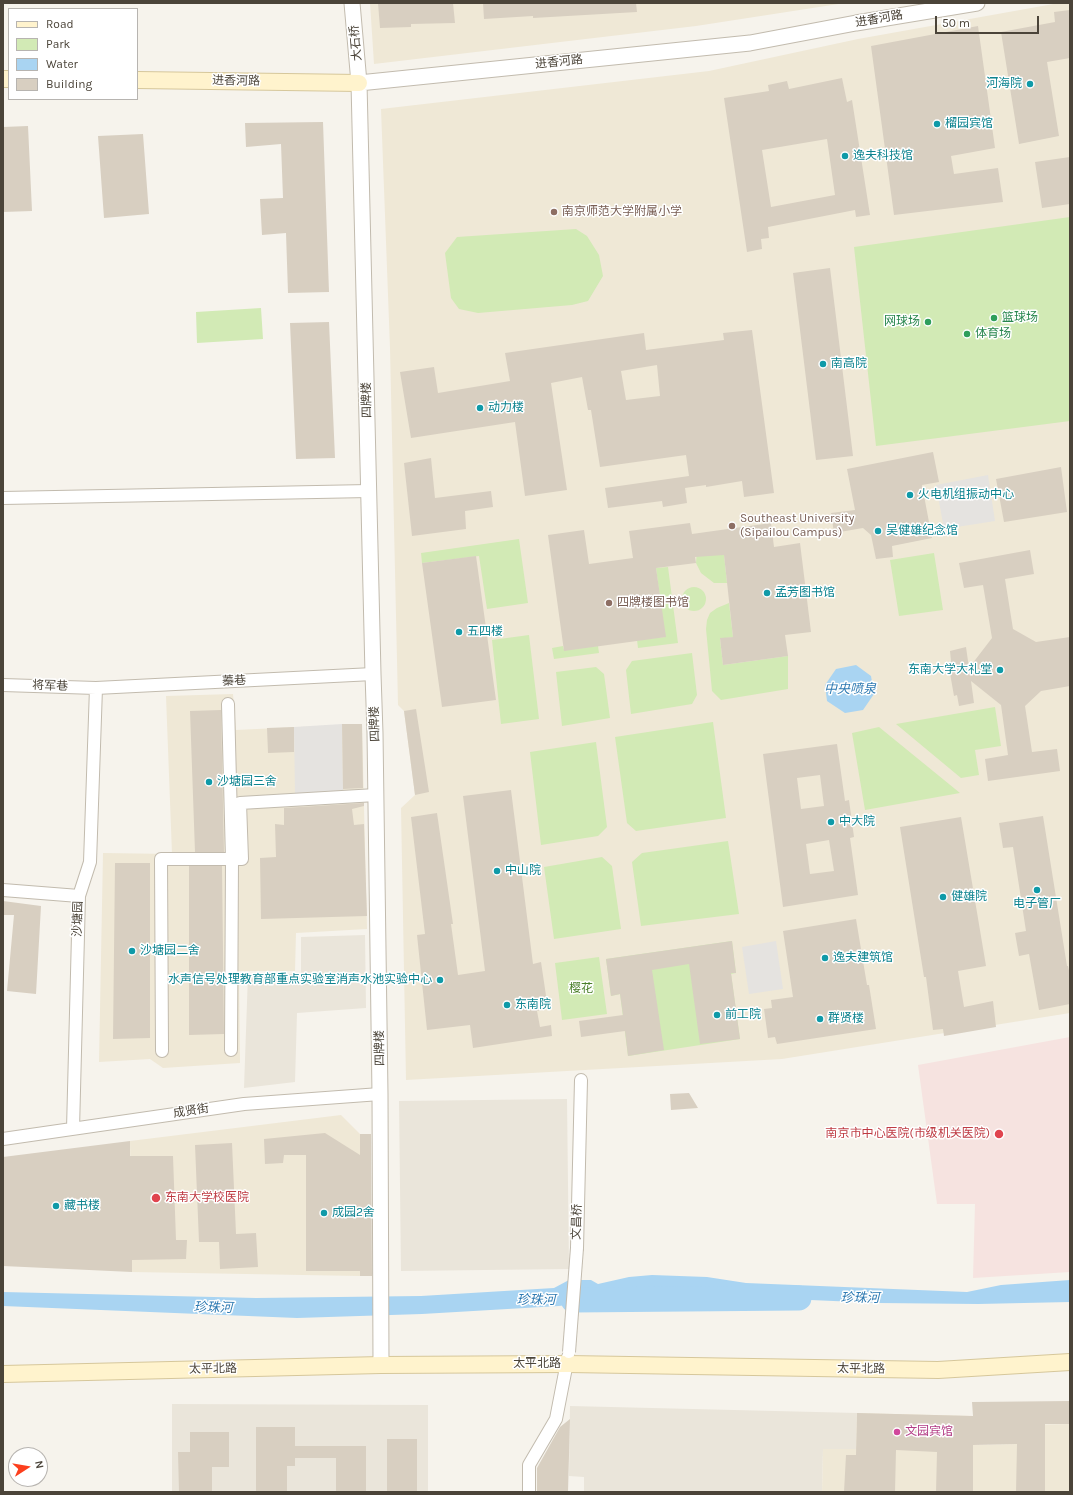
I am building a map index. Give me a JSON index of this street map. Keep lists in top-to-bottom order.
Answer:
{
  "streets": {
    "main road": ["进香河路", "太平北路"],
    "street": [
      "大石桥",
      "四牌楼",
      "蓁巷",
      "将军巷",
      "沙塘园",
      "成贤街",
      "文昌桥"
    ]
  },
  "crossings": [
    ["进香河路", "大石桥"],
    ["进香河路", "四牌楼"],
    ["大石桥", "四牌楼"],
    ["四牌楼", "蓁巷"],
    ["四牌楼", "成贤街"],
    ["四牌楼", "太平北路"],
    ["蓁巷", "将军巷"],
    ["蓁巷", "沙塘园"],
    ["将军巷", "沙塘园"],
    ["沙塘园", "成贤街"],
    ["文昌桥", "太平北路"]
  ],
  "water": ["中央喷泉", "珍珠河"],
  "parks": ["樱花"],
  "places": [
    "河海院",
    "榴园宾馆",
    "逸夫科技馆",
    "南京师范大学附属小学",
    "篮球场",
    "网球场",
    "体育场",
    "南高院",
    "动力楼",
    "火电机组振动中心",
    "Southeast University (Sipailou Campus)",
    "吴健雄纪念馆",
    "孟芳图书馆",
    "四牌楼图书馆",
    "五四楼",
    "东南大学大礼堂",
    "沙塘园三舍",
    "中大院",
    "中山院",
    "电子管厂",
    "健雄院",
    "沙塘园二舍",
    "逸夫建筑馆",
    "水声信号处理教育部重点实验室消声水池实验中心",
    "东南院",
    "前工院",
    "群贤楼",
    "南京市中心医院(市级机关医院)",
    "东南大学校医院",
    "藏书楼",
    "成园2舍",
    "文园宾馆"
  ],
  "legend": [
    "Road",
    "Park",
    "Water",
    "Building"
  ],
  "scale_bar": "50 m",
  "north": "right"
}
